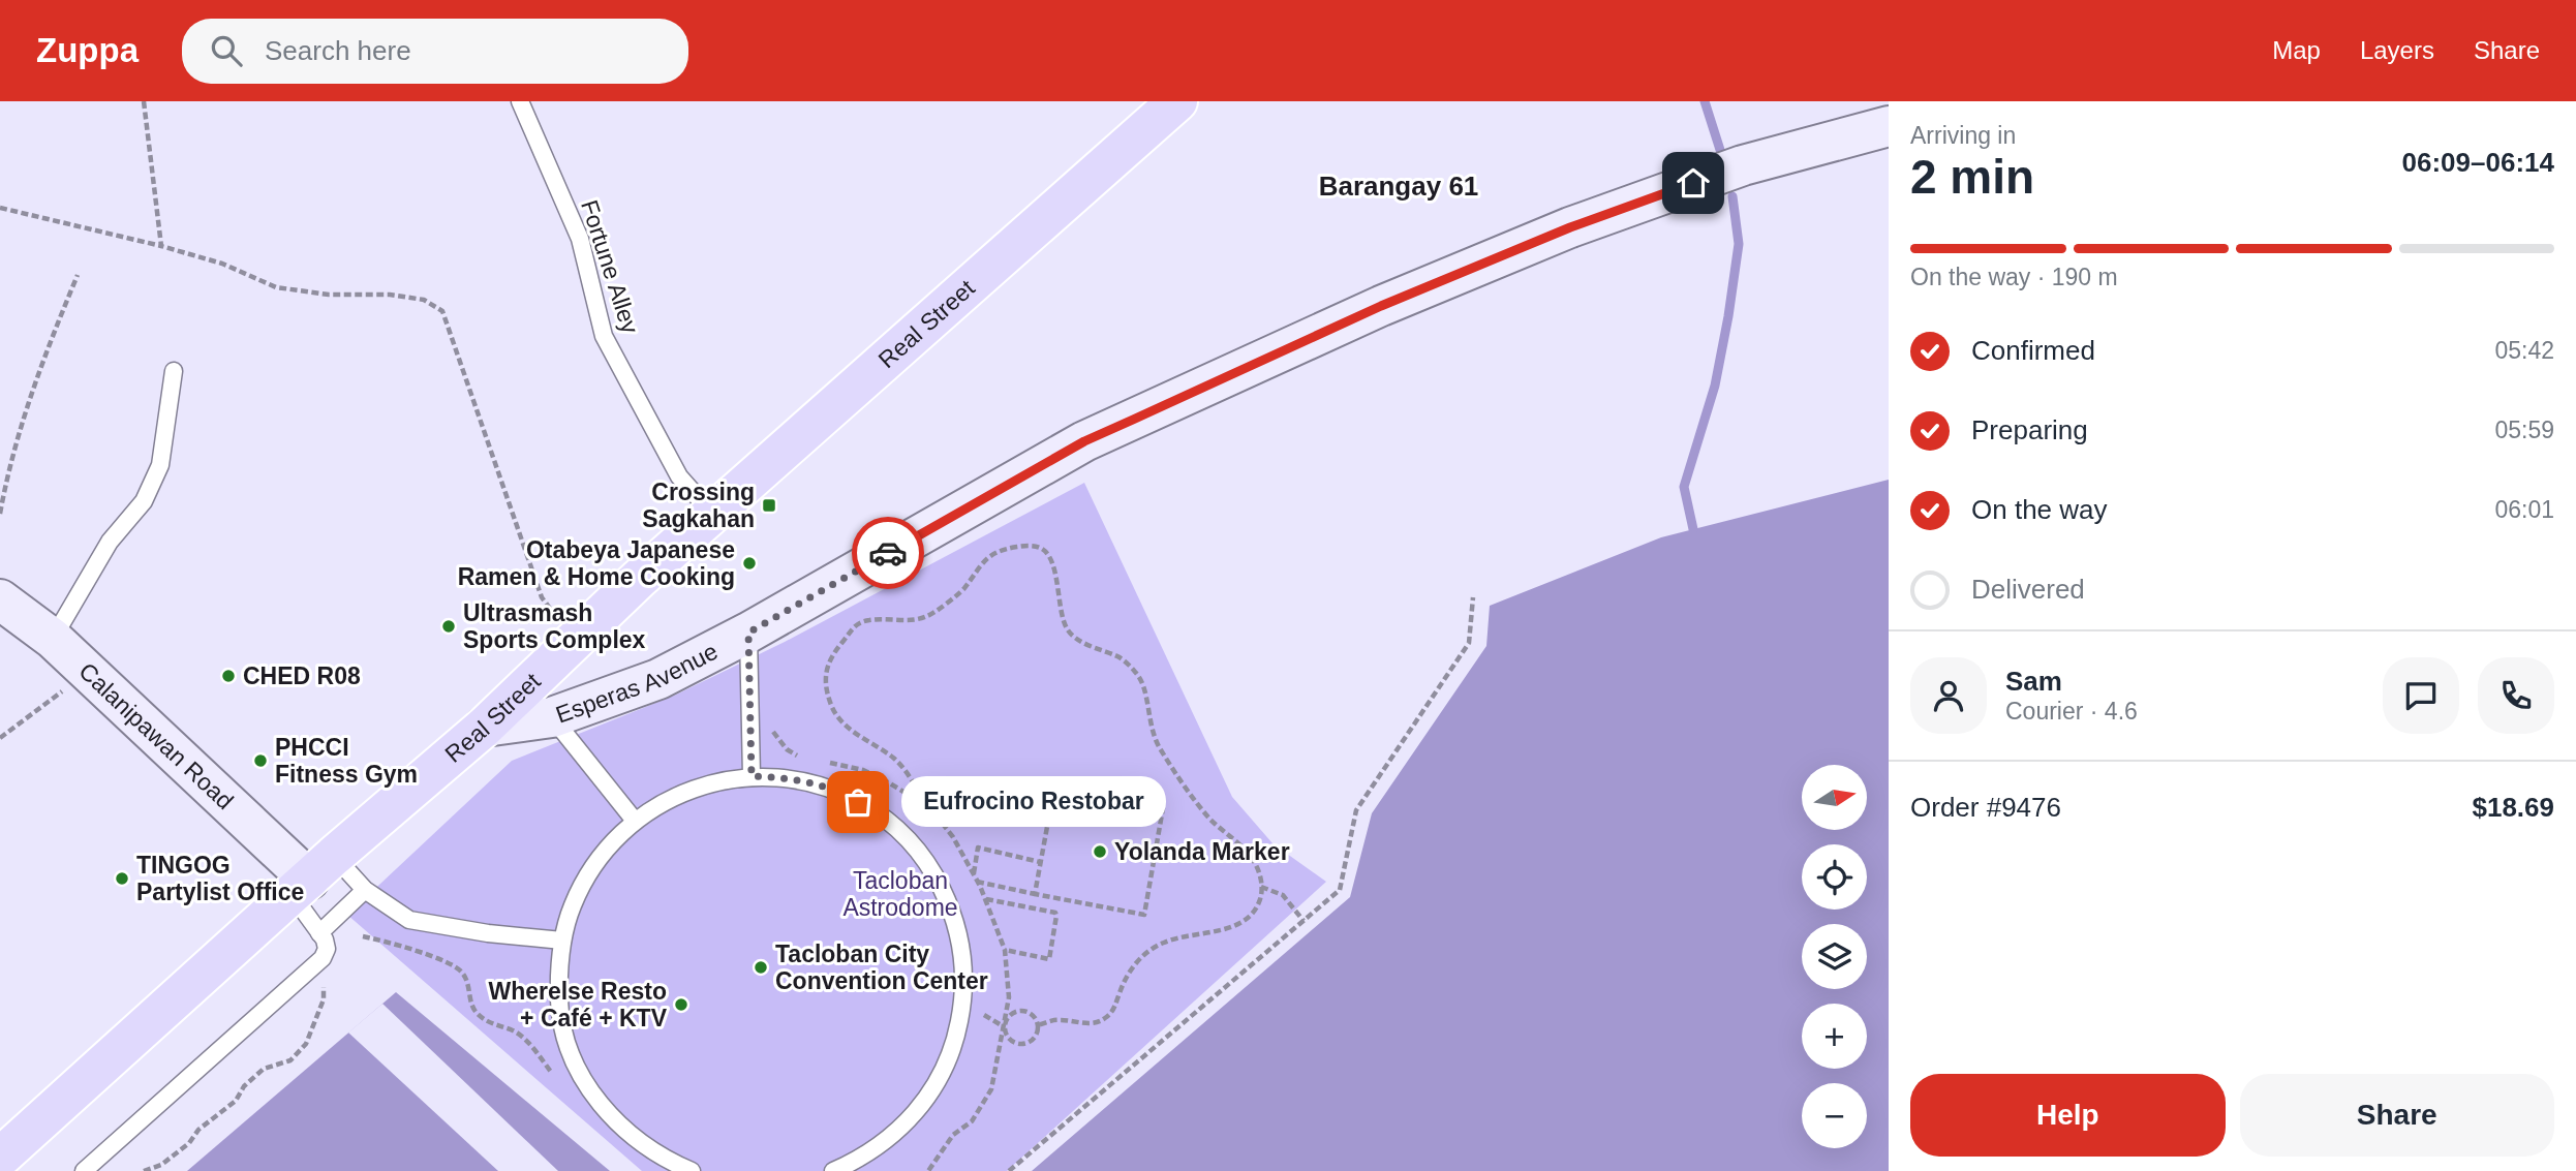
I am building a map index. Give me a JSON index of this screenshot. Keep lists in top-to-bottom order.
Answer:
{
  "streets": {
    "main road": ["Real Street"],
    "street": ["Esperas Avenue", "Calanipawan Road"],
    "lane": ["Fortune Alley"]
  },
  "crossings": [
    ["Fortune Alley", "Real Street"],
    ["Real Street", "Esperas Avenue"],
    ["Real Street", "Calanipawan Road"]
  ],
  "districts": ["Barangay 61"],
  "parks": ["Tacloban Astrodome"],
  "places": {
    "transit": ["Crossing Sagkahan"],
    "other": [
      "Otabeya Japanese Ramen & Home Cooking",
      "Ultrasmash Sports Complex",
      "CHED R08",
      "PHCCI Fitness Gym",
      "Eufrocino Restobar",
      "Yolanda Marker",
      "TINGOG Partylist Office",
      "Tacloban City Convention Center",
      "Wherelse Resto + Café + KTV"
    ]
  },
  "north": "right",
  "page": {
    "header": "Zuppa",
    "search": "Search here",
    "nav": ["Map", "Layers", "Share"],
    "heading": ["2 min", "Arriving in", "06:09–06:14"],
    "panel": [
      "Sam",
      "Courier · 4.6",
      "Order #9476",
      "$18.69"
    ],
    "bar": "On the way · 190 m",
    "list": [
      ["Confirmed", "05:42"],
      ["Preparing", "05:59"],
      ["On the way", "06:01"],
      "Delivered"
    ],
    "map_buttons": ["+", "−"],
    "bubble": "Eufrocino Restobar",
    "buttons": ["Help", "Share"]
  }
}
